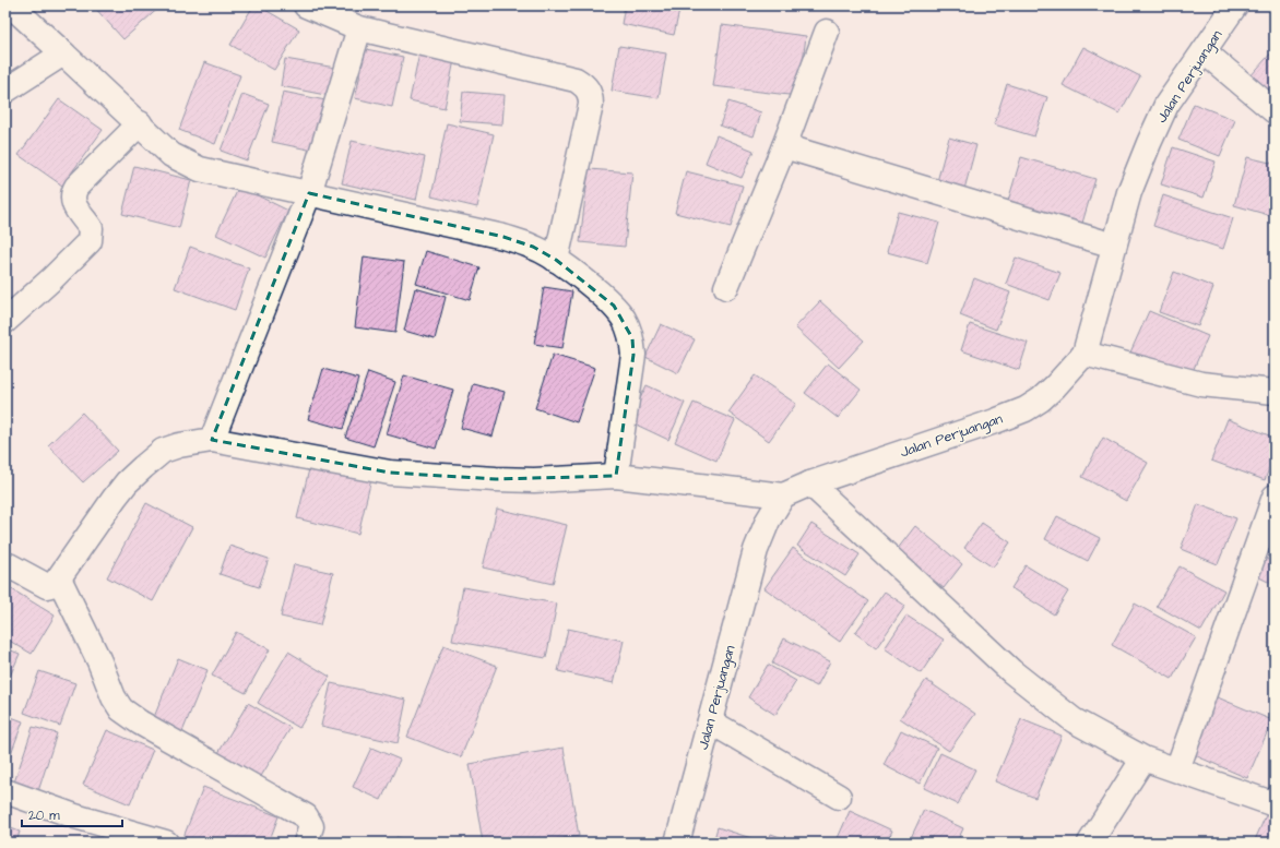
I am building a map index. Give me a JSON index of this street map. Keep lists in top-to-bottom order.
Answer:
{
  "streets": {
    "street": ["Jalan Perjuangan"]
  },
  "scale_bar": "20 m"
}
